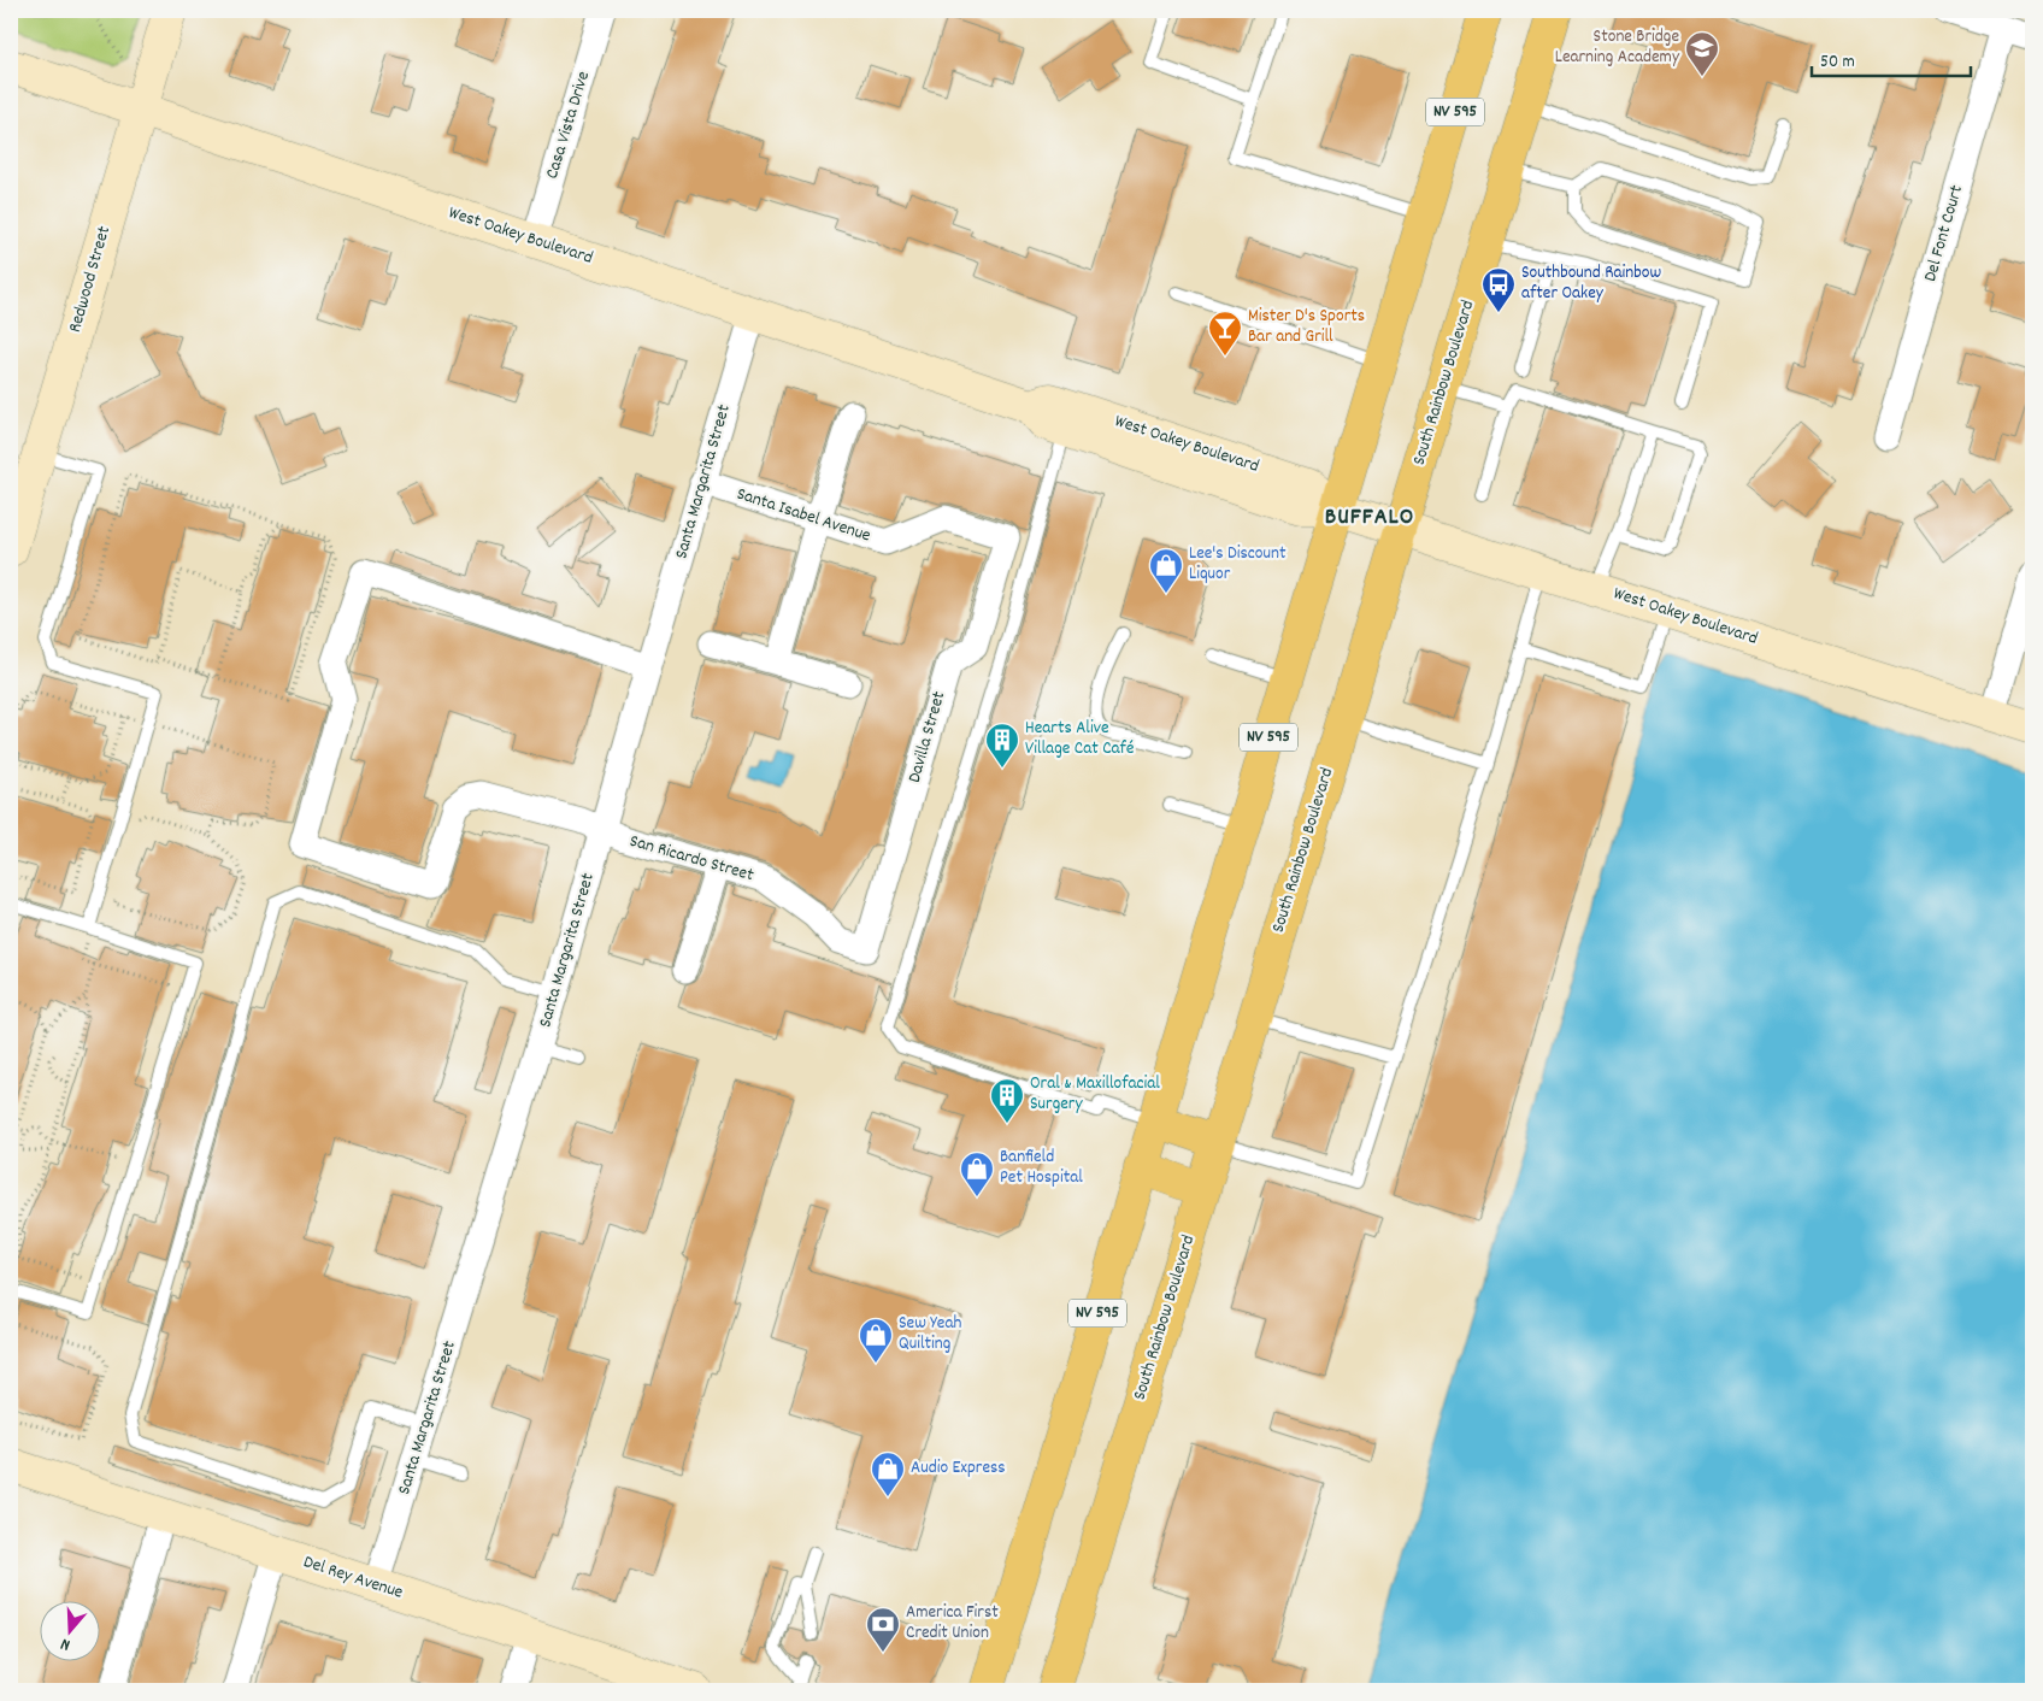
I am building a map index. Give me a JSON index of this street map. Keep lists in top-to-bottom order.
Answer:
{
  "streets": {
    "main road": [
      "NV 595",
      "West Oakey Boulevard",
      "Redwood Street",
      "South Rainbow Boulevard",
      "Del Rey Avenue"
    ],
    "street": [
      "Casa Vista Drive",
      "Del Font Court",
      "Santa Margarita Street",
      "Santa Isabel Avenue",
      "Davilla Street",
      "San Ricardo Street"
    ]
  },
  "crossings": [
    ["NV 595", "West Oakey Boulevard"],
    ["Casa Vista Drive", "West Oakey Boulevard"],
    ["West Oakey Boulevard", "Redwood Street"],
    ["West Oakey Boulevard", "South Rainbow Boulevard"],
    ["West Oakey Boulevard", "Santa Margarita Street"],
    ["Santa Margarita Street", "Santa Isabel Avenue"],
    ["Santa Margarita Street", "San Ricardo Street"],
    ["Santa Margarita Street", "Del Rey Avenue"],
    ["Santa Isabel Avenue", "Davilla Street"],
    ["Davilla Street", "San Ricardo Street"]
  ],
  "districts": ["BUFFALO"],
  "places": {
    "school or university": ["Stone Bridge Learning Academy"],
    "bus stop": ["Southbound Rainbow after Oakey"],
    "bar": ["Mister D's Sports Bar and Grill"],
    "shop": [
      "Lee's Discount Liquor",
      "Banfield Pet Hospital",
      "Sew Yeah Quilting",
      "Audio Express"
    ],
    "building": ["Hearts Alive Village Cat Café", "Oral & Maxillofacial Surgery"],
    "bank": ["America First Credit Union"]
  },
  "scale_bar": "50 m",
  "north": "bottom"
}
